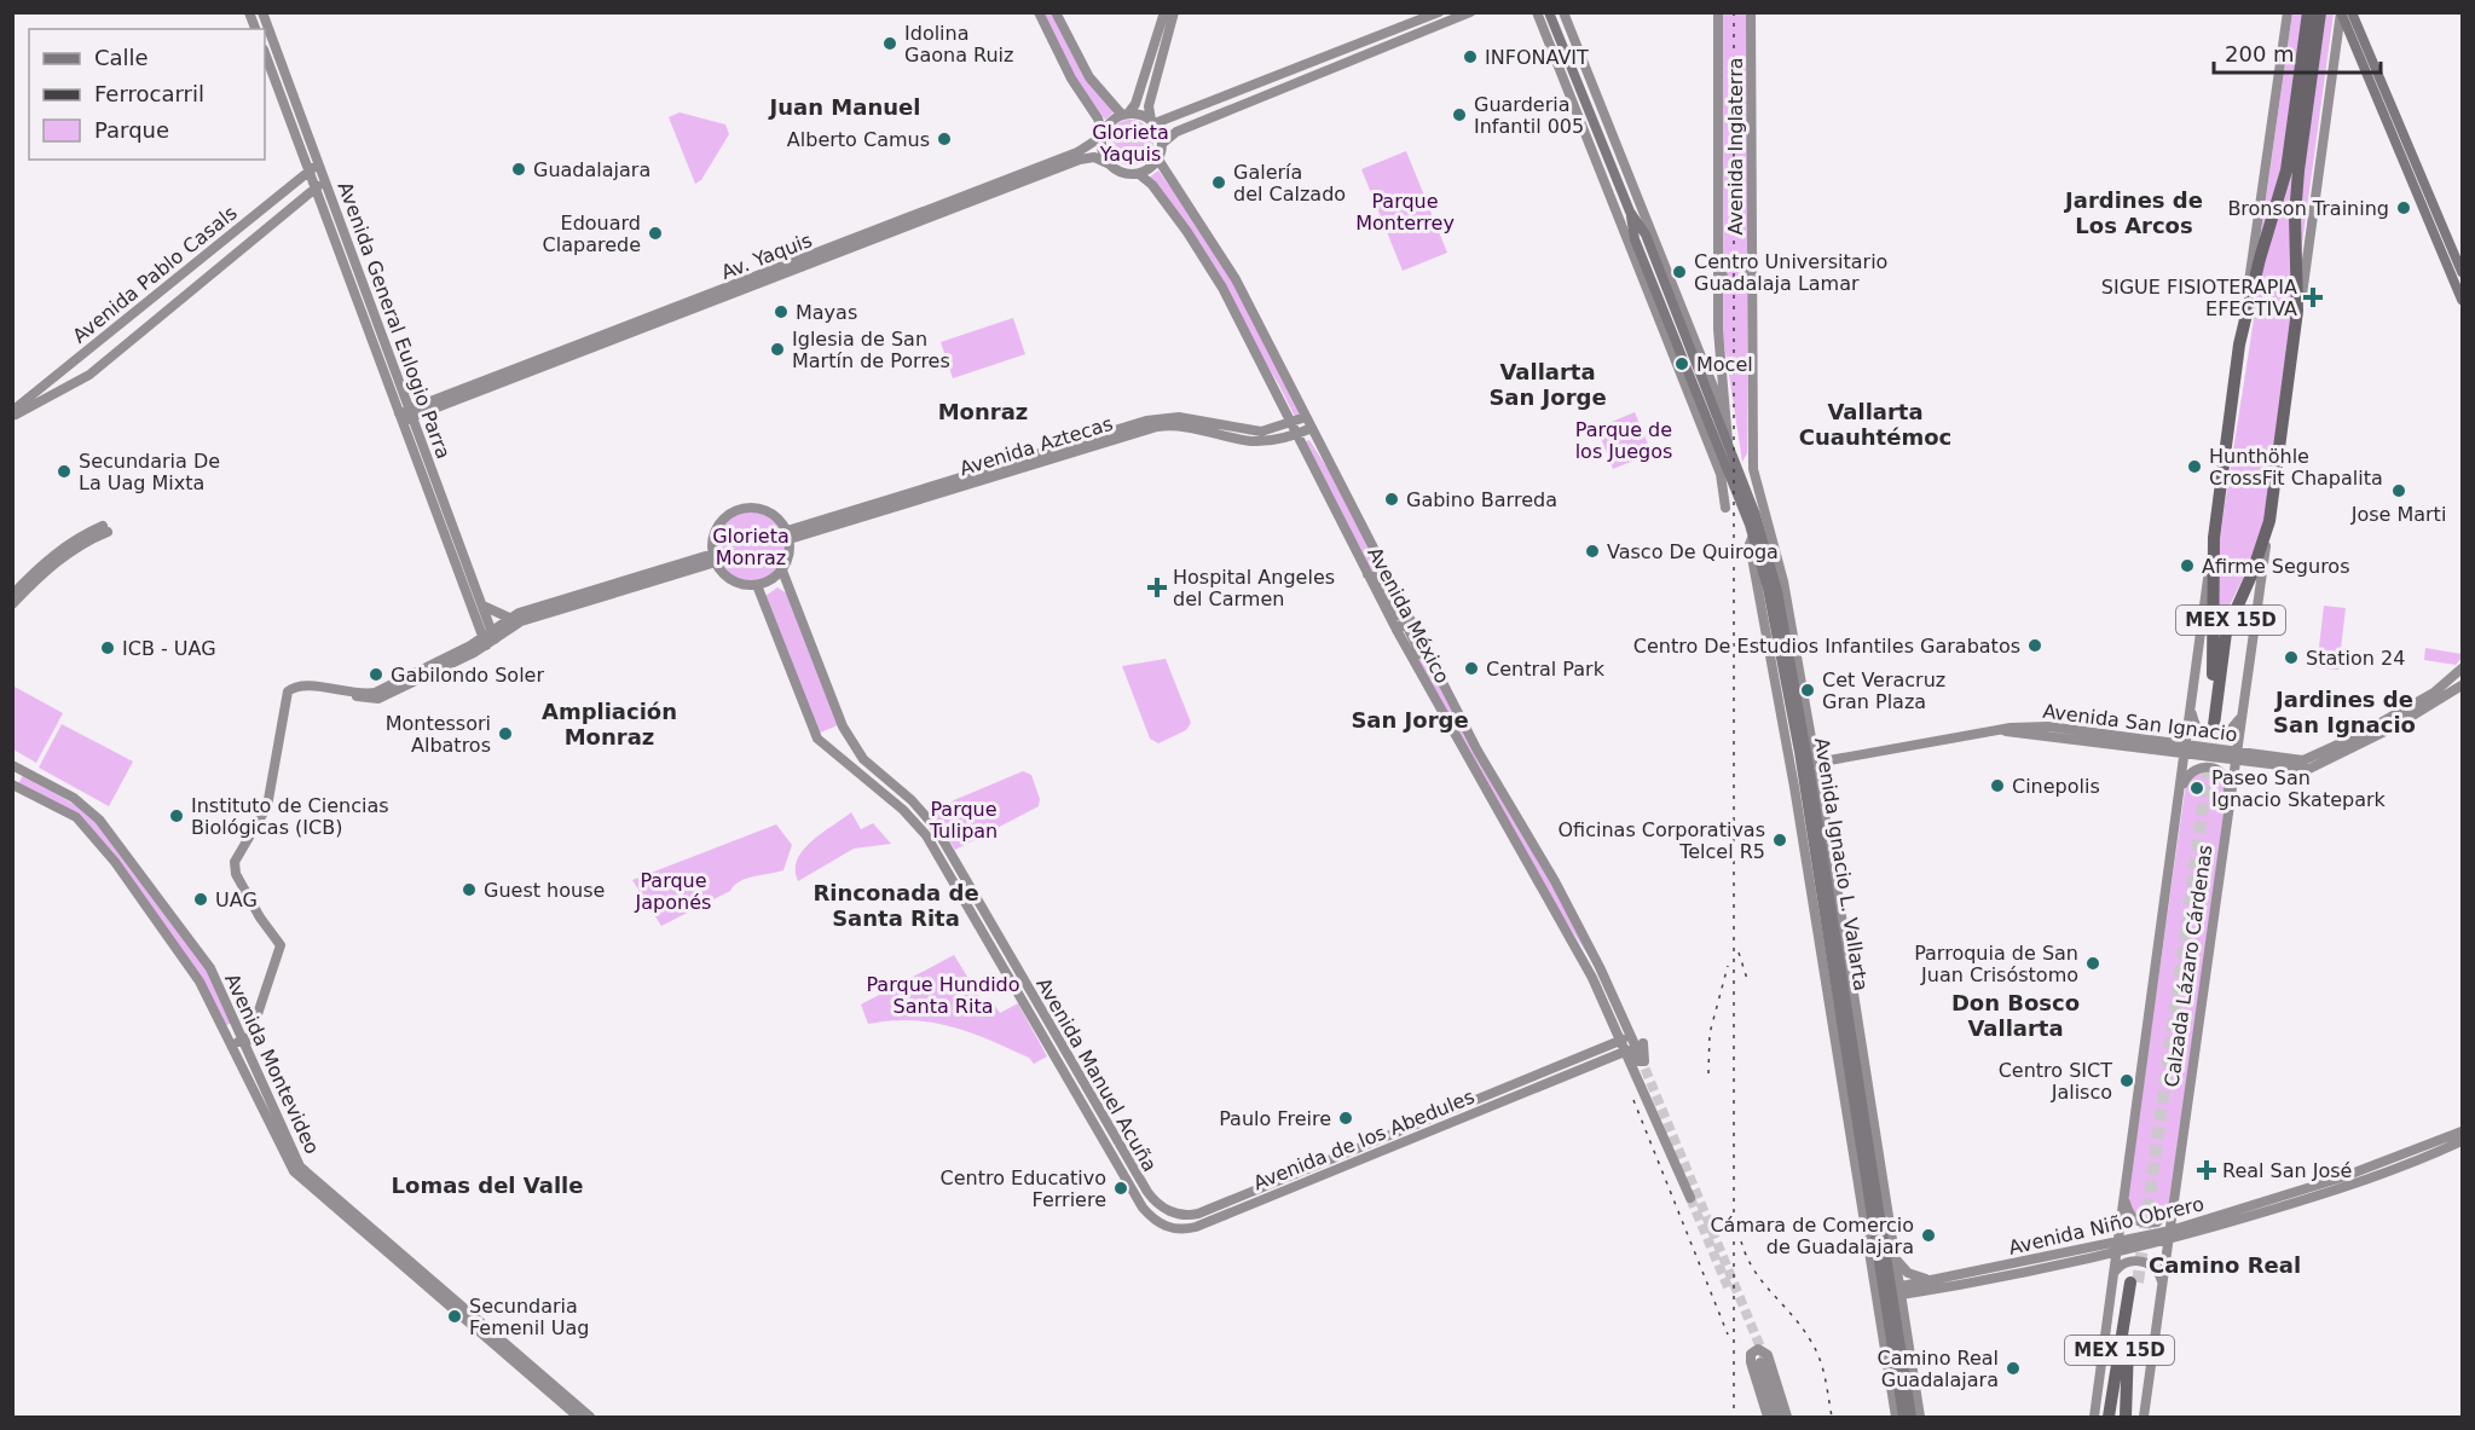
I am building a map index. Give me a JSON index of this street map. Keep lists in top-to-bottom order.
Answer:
{
  "streets": {
    "highway": ["MEX 15D", "Calzada Lázaro Cárdenas"],
    "main road": ["Avenida Ignacio L. Vallarta"],
    "street": [
      "Avenida Inglaterra",
      "Av. Yaquis",
      "Avenida Pablo Casals",
      "Avenida General Eulogio Parra",
      "Avenida Aztecas",
      "Avenida México",
      "Avenida San Ignacio",
      "Avenida Montevideo",
      "Avenida Manuel Acuña",
      "Avenida de los Abedules",
      "Avenida Niño Obrero"
    ]
  },
  "crossings": [
    ["Avenida Inglaterra", "Avenida Ignacio L. Vallarta"],
    ["Av. Yaquis", "Avenida General Eulogio Parra"],
    ["Av. Yaquis", "Avenida México"],
    ["Avenida Pablo Casals", "Avenida General Eulogio Parra"],
    ["Avenida Aztecas", "Avenida México"],
    ["Avenida Aztecas", "Avenida Manuel Acuña"],
    ["Avenida México", "Avenida de los Abedules"],
    ["Avenida San Ignacio", "Avenida Ignacio L. Vallarta"],
    ["Avenida San Ignacio", "Calzada Lázaro Cárdenas"],
    ["Avenida Ignacio L. Vallarta", "Avenida Niño Obrero"],
    ["Calzada Lázaro Cárdenas", "Avenida Niño Obrero"],
    ["Avenida Manuel Acuña", "Avenida de los Abedules"]
  ],
  "districts": [
    "Juan Manuel",
    "Jardines de Los Arcos",
    "Vallarta San Jorge",
    "Monraz",
    "Vallarta Cuauhtémoc",
    "Jardines de San Ignacio",
    "Ampliación Monraz",
    "San Jorge",
    "Rinconada de Santa Rita",
    "Don Bosco Vallarta",
    "Lomas del Valle",
    "Camino Real"
  ],
  "parks": [
    "Glorieta Yaquis",
    "Parque Monterrey",
    "Parque de los Juegos",
    "Glorieta Monraz",
    "Parque Tulipan",
    "Parque Japonés",
    "Parque Hundido Santa Rita"
  ],
  "places": {
    "other": [
      "Idolina Gaona Ruiz",
      "INFONAVIT",
      "Guarderia Infantil 005",
      "Alberto Camus",
      "Guadalajara",
      "Galería del Calzado",
      "Bronson Training",
      "Edouard Claparede",
      "Centro Universitario Guadalaja Lamar",
      "Mayas",
      "Iglesia de San Martín de Porres",
      "Mocel",
      "Hunthöhle CrossFit Chapalita",
      "Secundaria De La Uag Mixta",
      "Jose Marti",
      "Gabino Barreda",
      "Vasco De Quiroga",
      "Afirme Seguros",
      "Centro De Estudios Infantiles Garabatos",
      "ICB - UAG",
      "Station 24",
      "Central Park",
      "Gabilondo Soler",
      "Cet Veracruz Gran Plaza",
      "Montessori Albatros",
      "Cinepolis",
      "Paseo San Ignacio Skatepark",
      "Instituto de Ciencias Biológicas (ICB)",
      "Oficinas Corporativas Telcel R5",
      "Guest house",
      "UAG",
      "Parroquia de San Juan Crisóstomo",
      "Centro SICT Jalisco",
      "Paulo Freire",
      "Centro Educativo Ferriere",
      "Cámara de Comercio de Guadalajara",
      "Secundaria Femenil Uag",
      "Camino Real Guadalajara"
    ],
    "health": ["SIGUE FISIOTERAPIA EFECTIVA", "Hospital Angeles del Carmen", "Real San José"]
  },
  "legend": ["Calle", "Ferrocarril", "Parque"],
  "scale_bar": "200 m"
}
